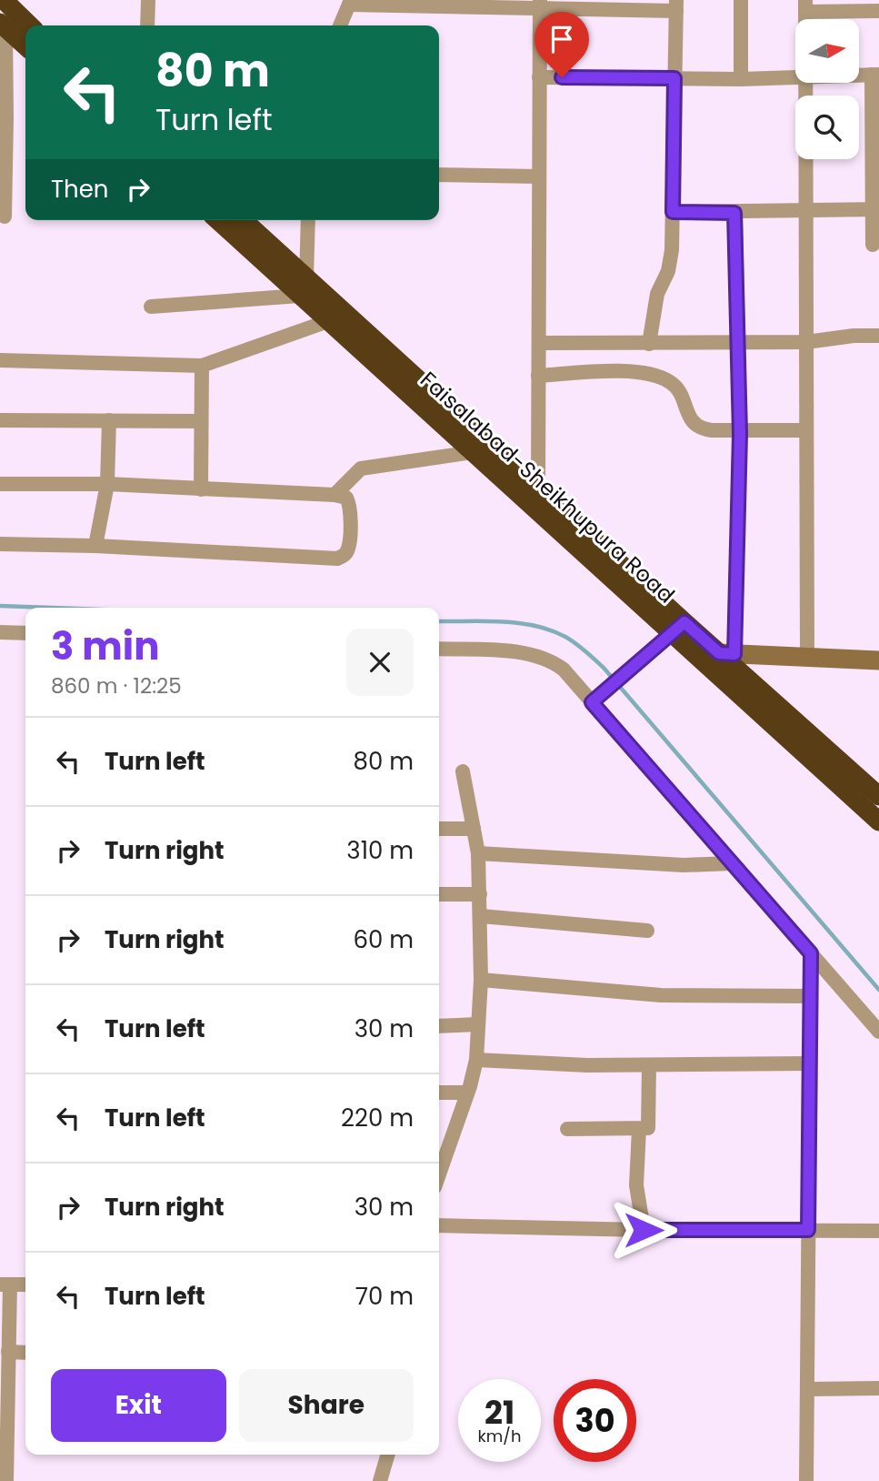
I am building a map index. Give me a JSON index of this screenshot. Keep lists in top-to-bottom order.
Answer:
{
  "streets": {
    "highway": ["Faisalabad-Sheikhupura Road"]
  },
  "north": "right",
  "page": {
    "turn": ["80 m", "Turn left"],
    "then": "Then",
    "heading": ["3 min", "860 m · 12:25"],
    "list": [
      {
        "name": "Turn left",
        "value": "80 m"
      },
      {
        "name": "Turn right",
        "value": "310 m"
      },
      {
        "name": "Turn right",
        "value": "60 m"
      },
      {
        "name": "Turn left",
        "value": "30 m"
      },
      {
        "name": "Turn left",
        "value": "220 m"
      },
      {
        "name": "Turn right",
        "value": "30 m"
      },
      {
        "name": "Turn left",
        "value": "70 m"
      }
    ],
    "buttons": ["Exit", "Share"],
    "speed": "21 km/h",
    "limit": "30"
  }
}
